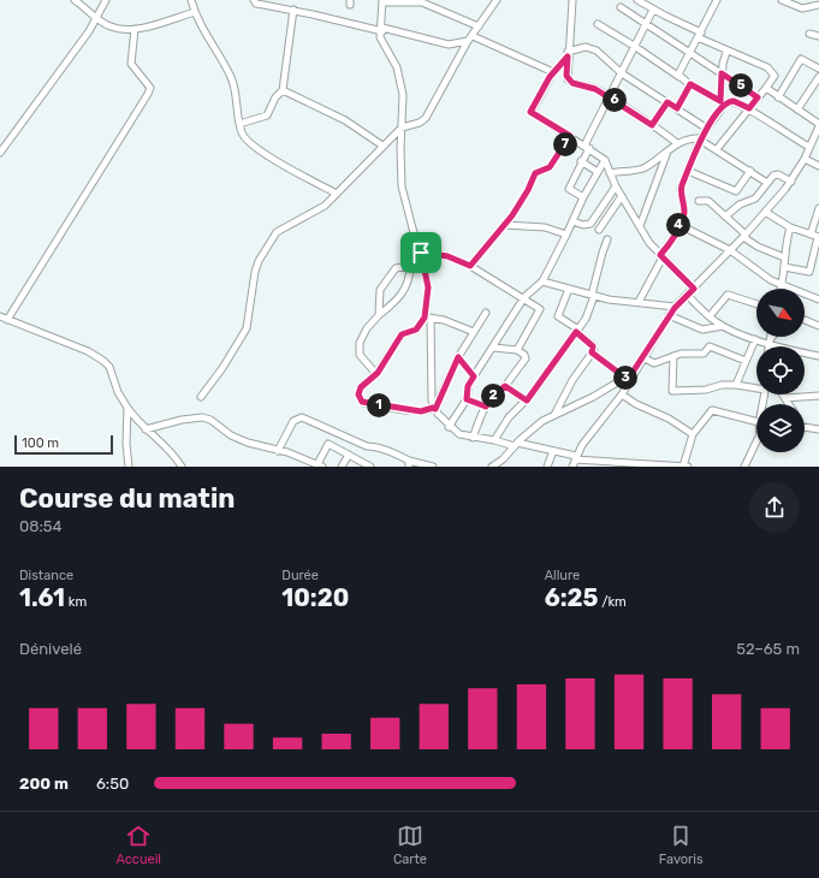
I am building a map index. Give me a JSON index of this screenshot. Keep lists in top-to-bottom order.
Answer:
{
  "scale_bar": "100 m",
  "north": "bottom right",
  "page": {
    "pins": [
      "5",
      "6",
      "7",
      "4",
      "3",
      "2",
      "1"
    ],
    "scale": "100 m",
    "heading": ["Course du matin", "08:54"],
    "stats": [
      ["Distance", "1.61 km"],
      ["Durée", "10:20"],
      ["Allure", "6:25 /km"]
    ],
    "chart": ["Dénivelé", "52–65 m"],
    "list": [
      {
        "name": "200 m",
        "note": "6:50"
      }
    ],
    "tabs": ["Accueil", "Carte", "Favoris"]
  }
}
